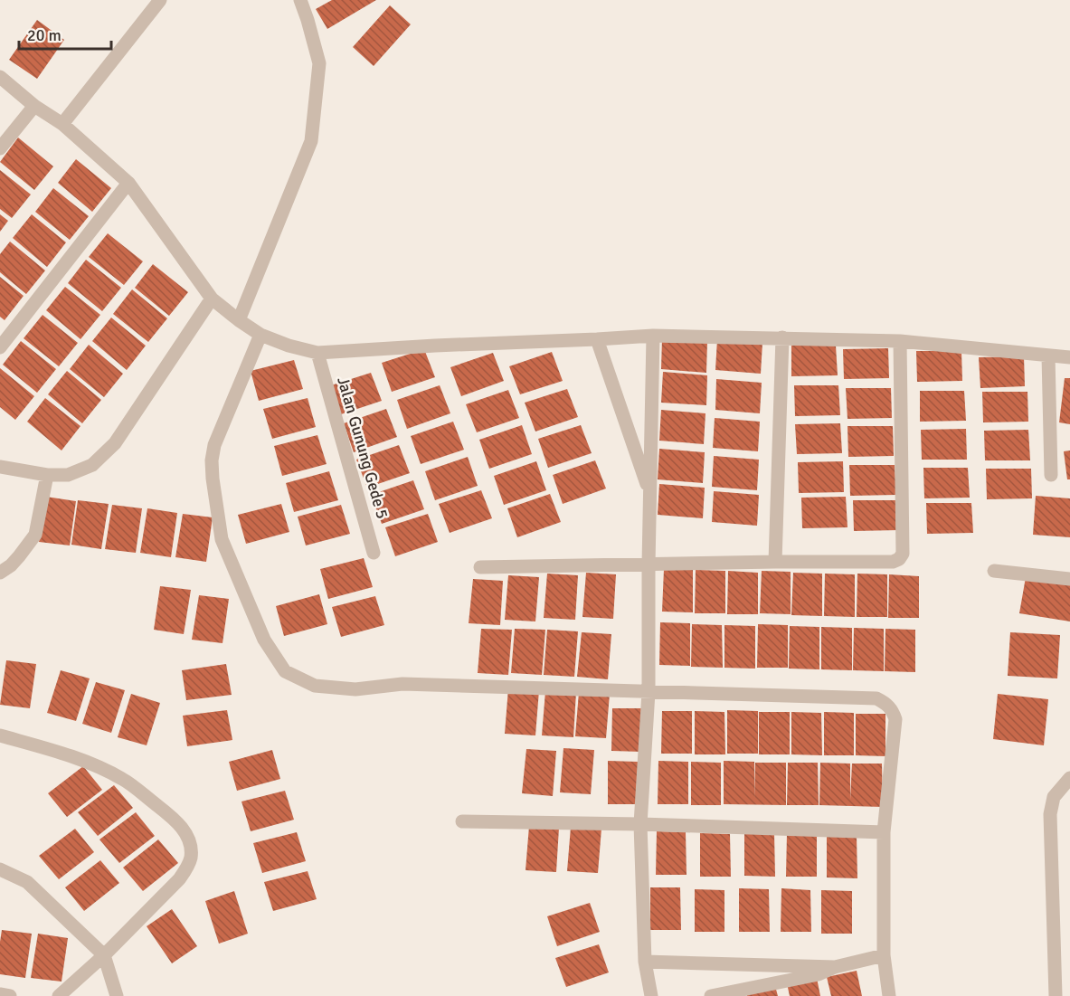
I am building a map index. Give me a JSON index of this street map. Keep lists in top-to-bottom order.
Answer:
{
  "streets": {
    "street": ["Jalan Gunung Gede 5"]
  },
  "scale_bar": "20 m"
}
